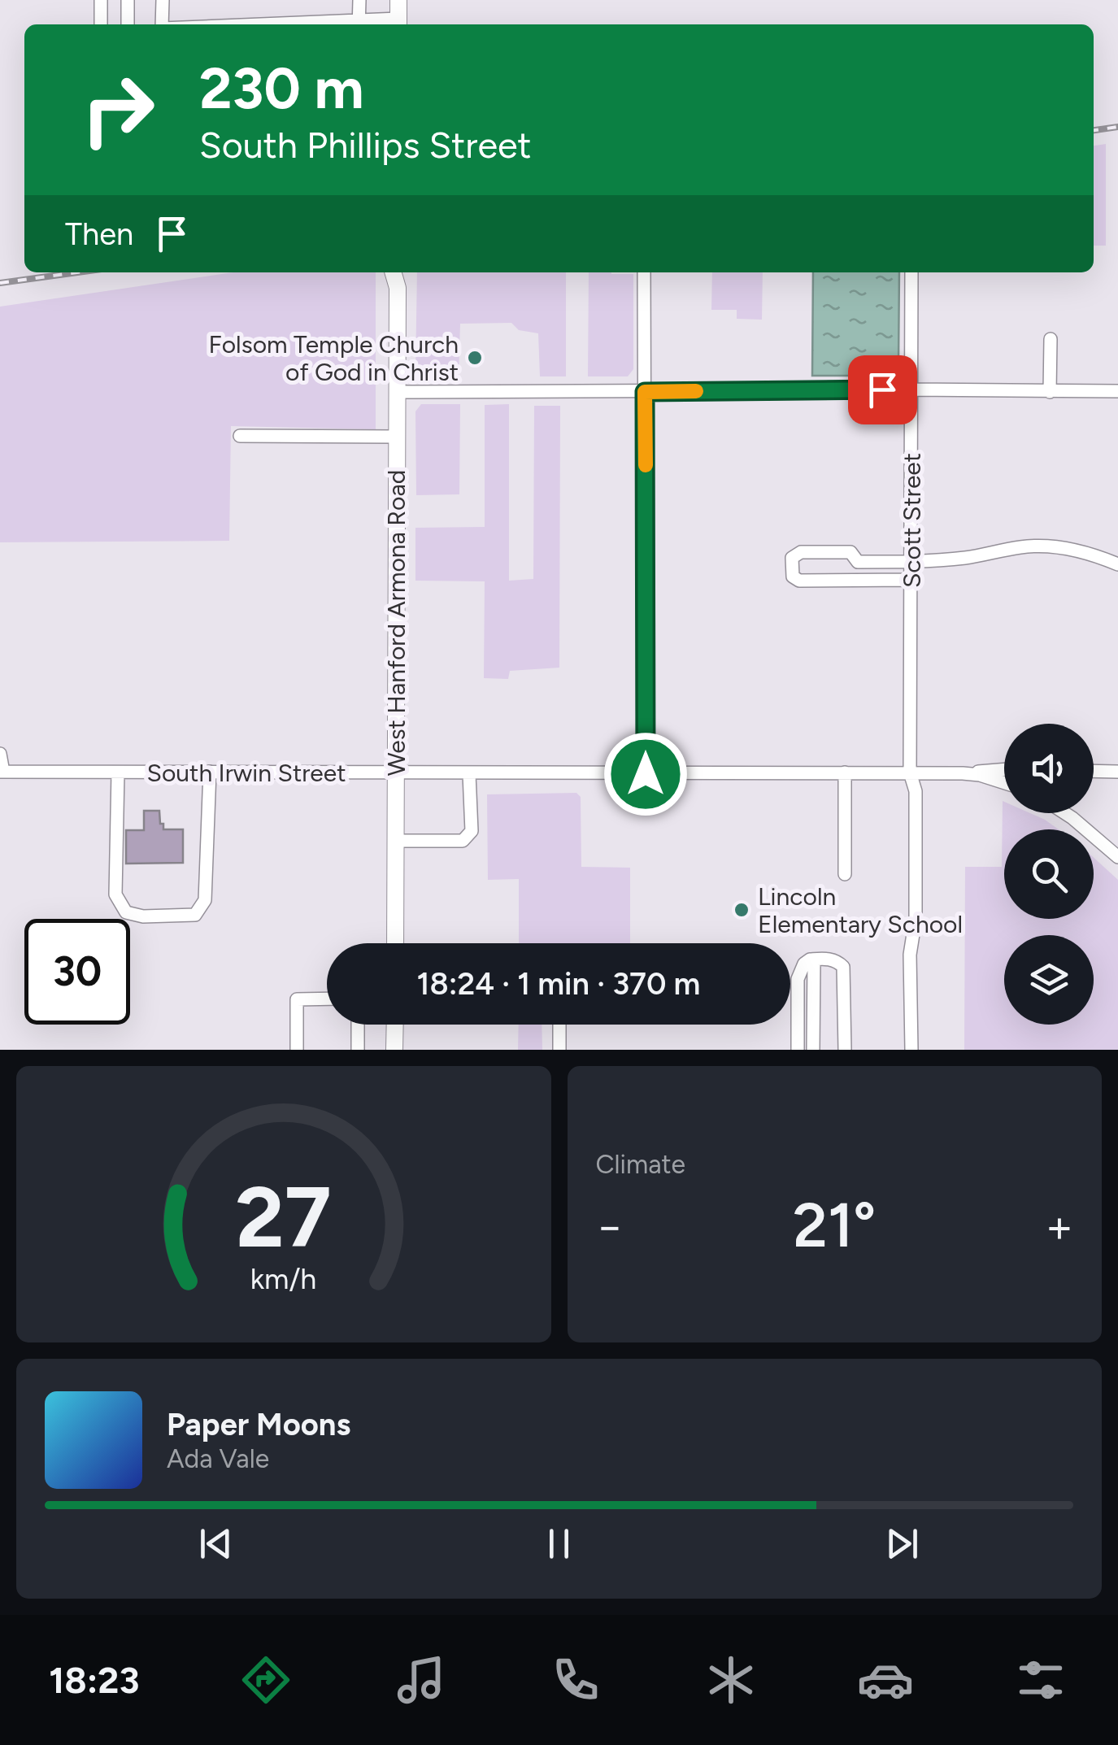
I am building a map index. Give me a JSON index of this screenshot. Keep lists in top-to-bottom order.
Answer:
{
  "streets": {
    "main road": ["West Hanford Armona Road"],
    "street": ["Scott Street", "South Irwin Street"]
  },
  "crossings": [
    ["Scott Street", "South Irwin Street"],
    ["West Hanford Armona Road", "South Irwin Street"]
  ],
  "places": ["Folsom Temple Church of God in Christ", "Lincoln Elementary School"],
  "page": {
    "turn": ["230 m", "South Phillips Street"],
    "then": "Then",
    "limit": "30",
    "trip": "18:24 · 1 min · 370 m",
    "tile": "Climate",
    "heat": ["−", "21°", "+"],
    "song": ["Paper Moons", "Ada Vale"],
    "tabs": "18:23",
    "gauge": ["27", "km/h"]
  }
}
